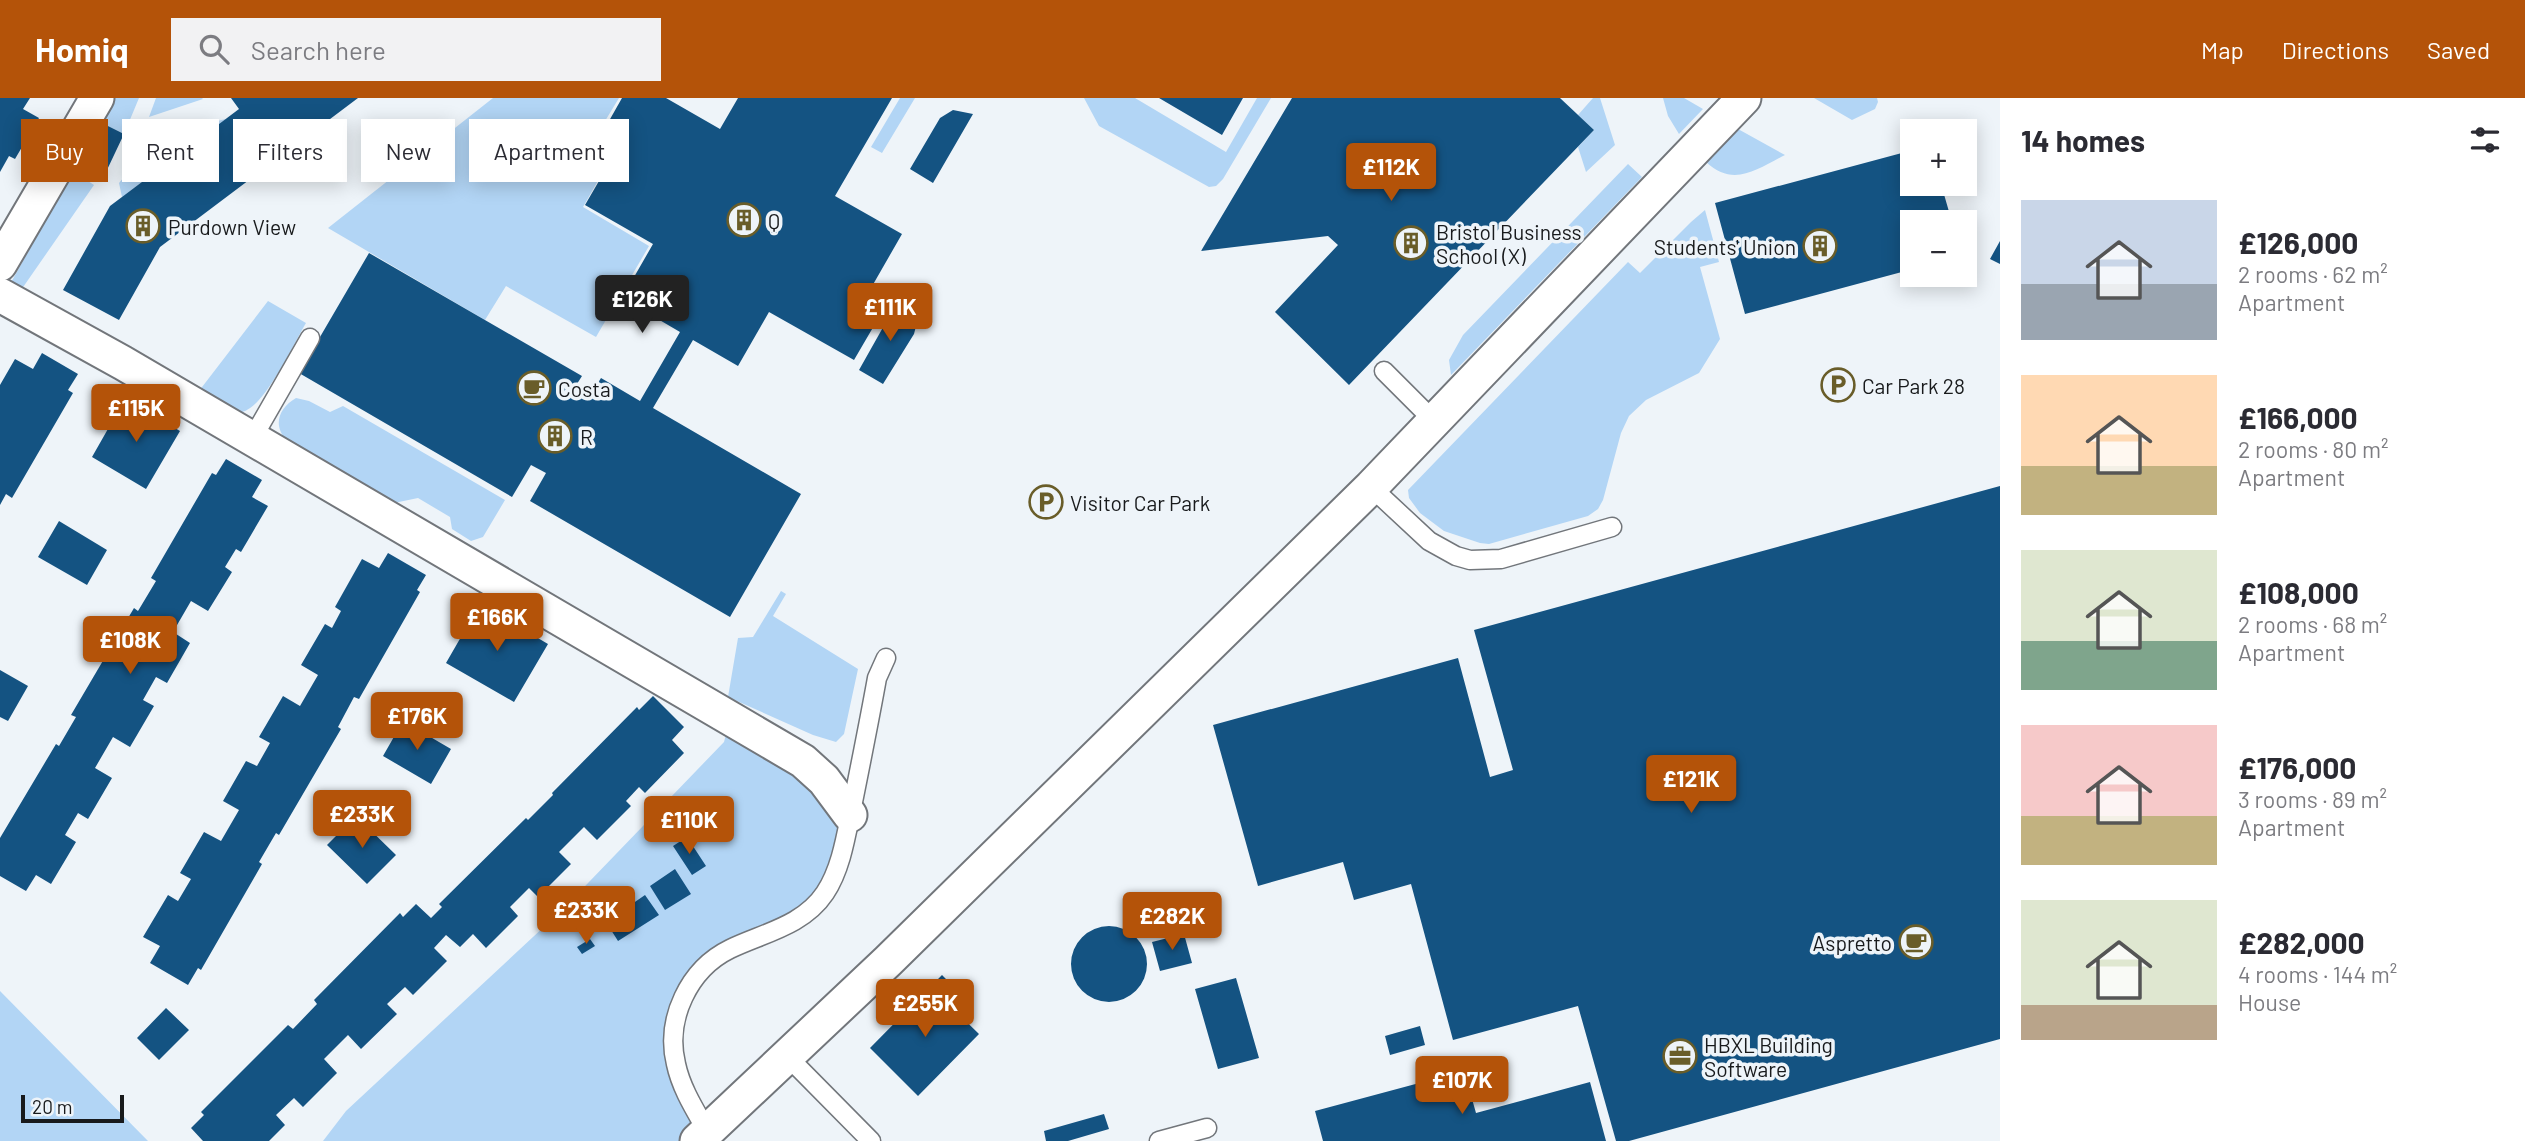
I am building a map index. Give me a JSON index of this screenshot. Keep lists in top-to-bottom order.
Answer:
{
  "places": {
    "building": [
      "Q",
      "Purdown View",
      "Bristol Business School (X)",
      "Students' Union",
      "R"
    ],
    "parking": ["Car Park 28", "Visitor Car Park"],
    "cafe": ["Costa", "Aspretto"],
    "office": ["HBXL Building Software"]
  },
  "scale_bar": "20 m",
  "page": {
    "header": "Homiq",
    "search": "Search here",
    "nav": ["Map", "Directions", "Saved"],
    "heading": "14 homes",
    "map_buttons": ["+", "−"],
    "chip": [
      "Buy",
      "Rent",
      "Filters",
      "New",
      "Apartment"
    ],
    "price": [
      "£112K",
      "£126K",
      "£111K",
      "£115K",
      "£166K",
      "£108K",
      "£176K",
      "£121K",
      "£233K",
      "£110K",
      "£233K",
      "£282K",
      "£255K",
      "£107K"
    ],
    "list": [
      {
        "name": "£126,000",
        "note": "2 rooms · 62 m² · Apartment"
      },
      {
        "name": "£166,000",
        "note": "2 rooms · 80 m² · Apartment"
      },
      {
        "name": "£108,000",
        "note": "2 rooms · 68 m² · Apartment"
      },
      {
        "name": "£176,000",
        "note": "3 rooms · 89 m² · Apartment"
      },
      {
        "name": "£282,000",
        "note": "4 rooms · 144 m² · House"
      }
    ],
    "scale": "20 m"
  }
}
